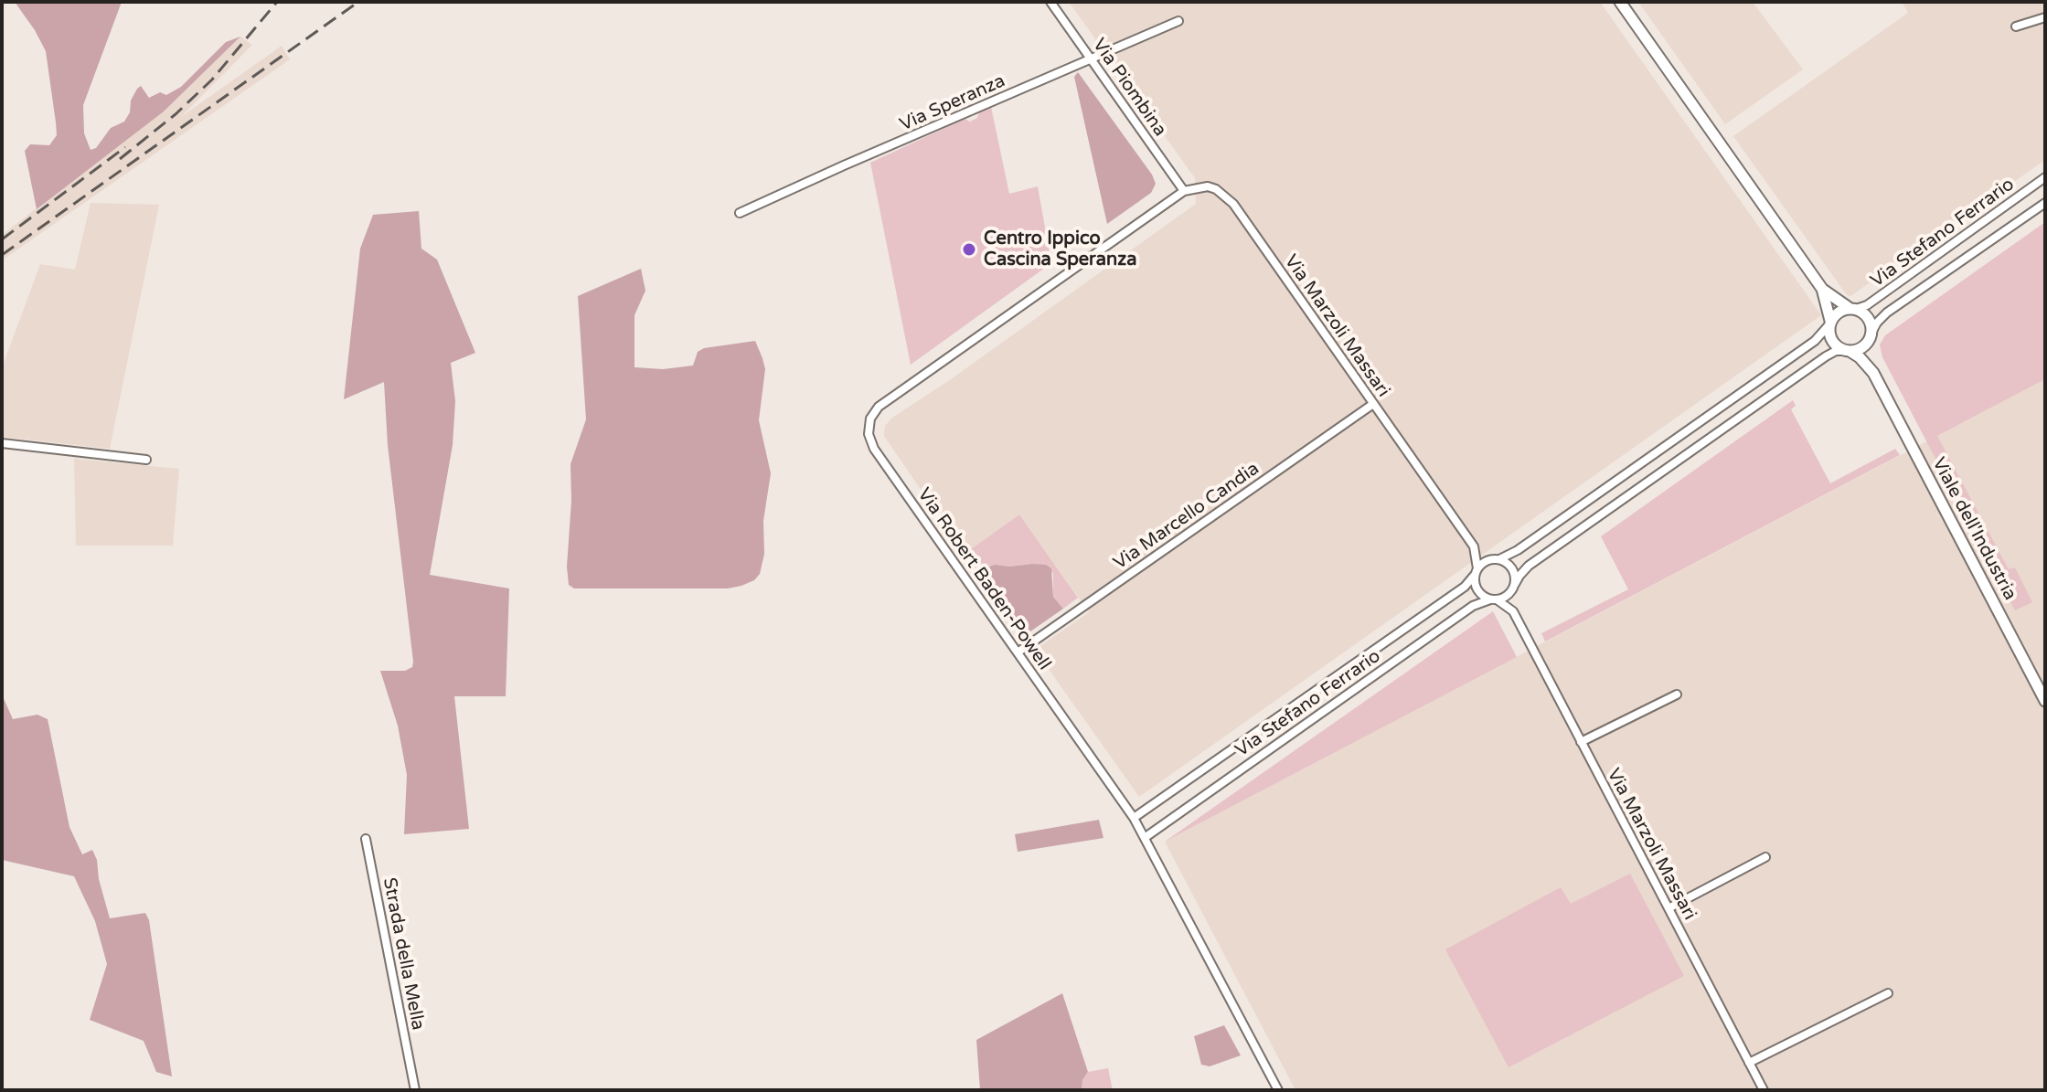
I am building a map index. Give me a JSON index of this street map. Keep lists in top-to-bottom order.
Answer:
{
  "streets": {
    "street": [
      "Via Piombina",
      "Via Speranza",
      "Via Stefano Ferrario",
      "Via Marzoli Massari",
      "Via Marcello Candia",
      "Viale dell'Industria",
      "Via Robert Baden-Powell",
      "Strada della Mella"
    ]
  },
  "crossings": [
    ["Via Piombina", "Via Speranza"],
    ["Via Piombina", "Via Marzoli Massari"],
    ["Via Piombina", "Via Robert Baden-Powell"],
    ["Via Stefano Ferrario", "Via Marzoli Massari"],
    ["Via Stefano Ferrario", "Via Robert Baden-Powell"],
    ["Via Marzoli Massari", "Via Marcello Candia"],
    ["Via Marzoli Massari", "Via Robert Baden-Powell"],
    ["Via Marcello Candia", "Via Robert Baden-Powell"]
  ],
  "places": ["Centro Ippico Cascina Speranza"]
}
